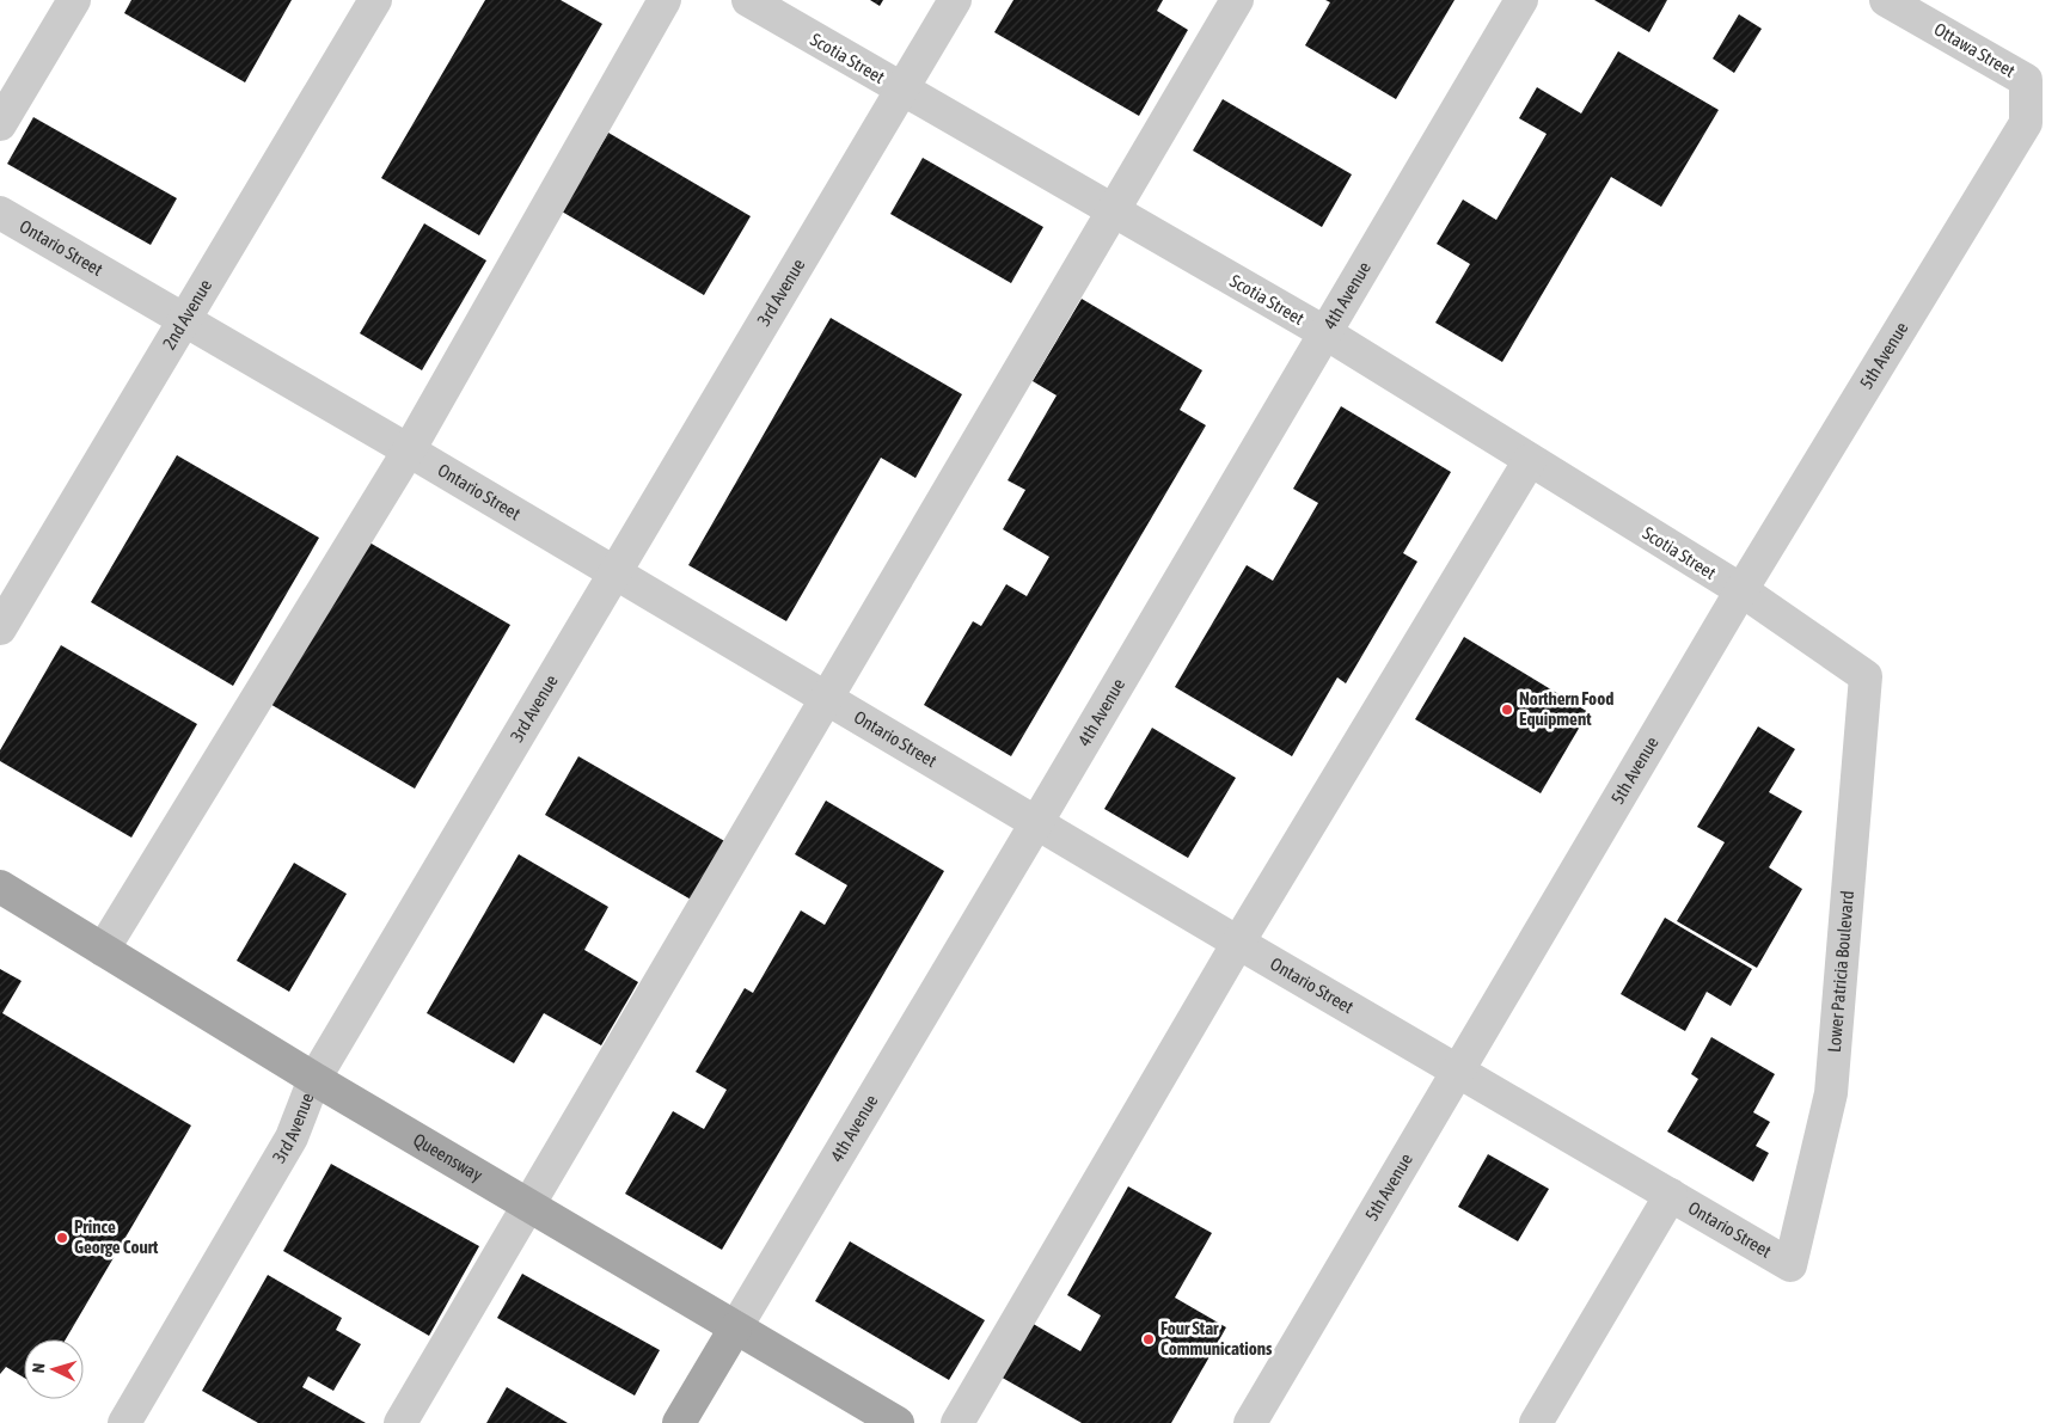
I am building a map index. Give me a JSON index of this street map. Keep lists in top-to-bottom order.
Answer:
{
  "streets": {
    "main road": ["4th Avenue", "Queensway"],
    "street": [
      "Ottawa Street",
      "Scotia Street",
      "Ontario Street",
      "3rd Avenue",
      "2nd Avenue",
      "5th Avenue",
      "Lower Patricia Boulevard"
    ]
  },
  "crossings": [
    ["Ottawa Street", "5th Avenue"],
    ["Scotia Street", "3rd Avenue"],
    ["Scotia Street", "4th Avenue"],
    ["Scotia Street", "5th Avenue"],
    ["Scotia Street", "Lower Patricia Boulevard"],
    ["Ontario Street", "3rd Avenue"],
    ["Ontario Street", "4th Avenue"],
    ["Ontario Street", "2nd Avenue"],
    ["Ontario Street", "5th Avenue"],
    ["Ontario Street", "Lower Patricia Boulevard"],
    ["3rd Avenue", "Queensway"],
    ["4th Avenue", "Queensway"]
  ],
  "places": ["Northern Food Equipment", "Prince George Court", "Four Star Communications"],
  "north": "left"
}
